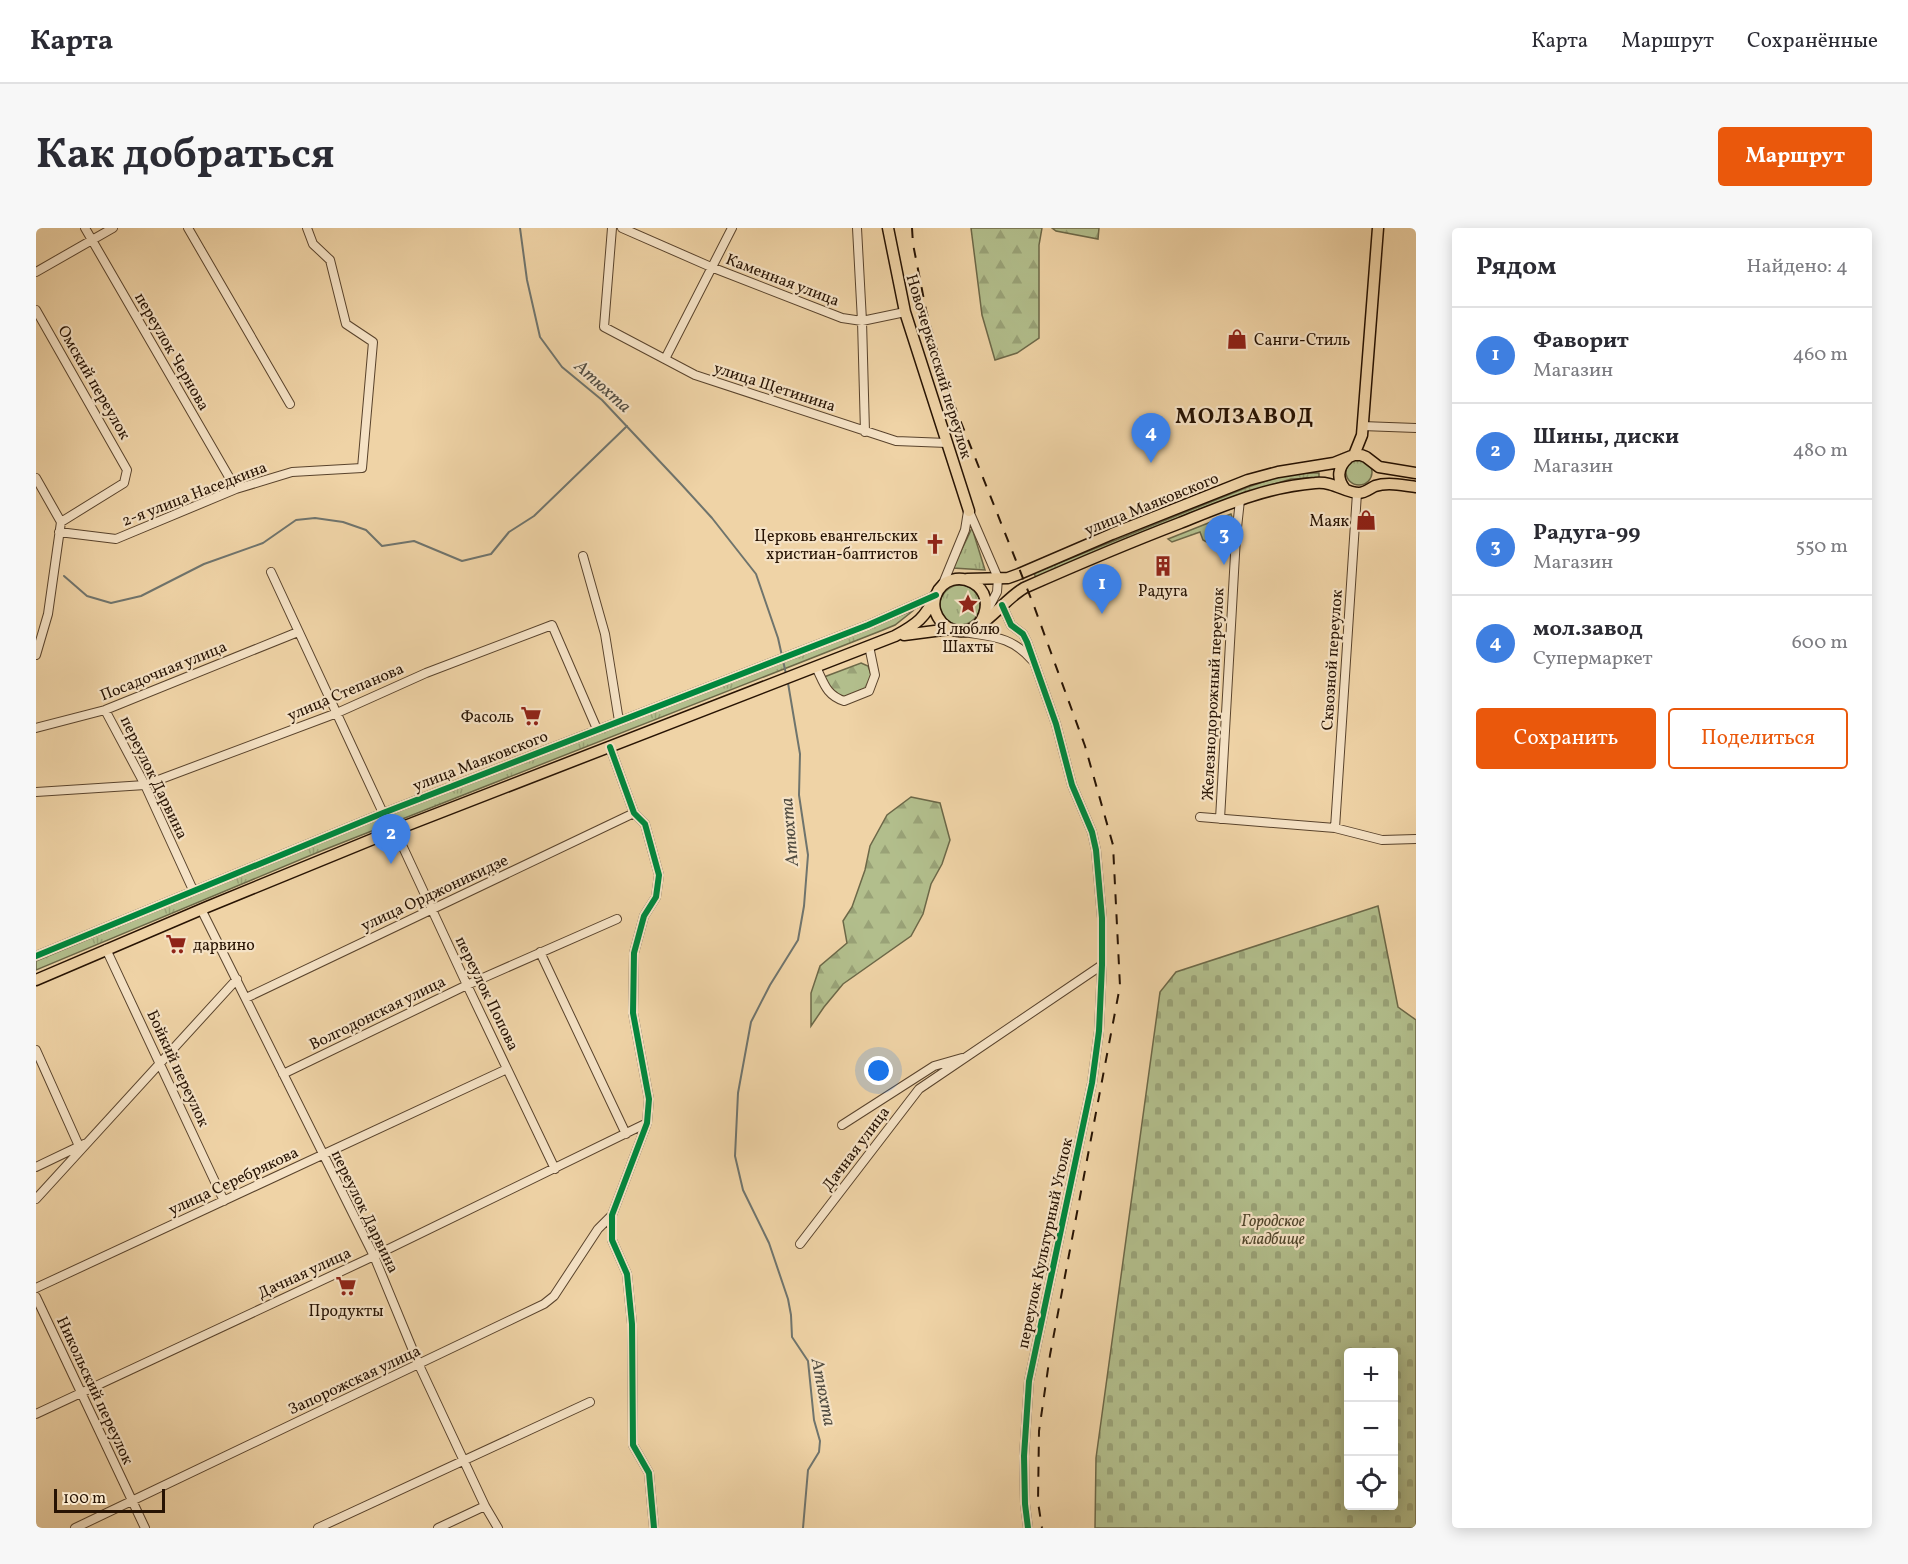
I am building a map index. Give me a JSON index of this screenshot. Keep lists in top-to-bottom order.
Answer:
{
  "streets": {
    "main road": ["Новочеркасский переулок", "улица Маяковского"],
    "street": [
      "Каменная улица",
      "переулок Чернова",
      "Омский переулок",
      "улица Щетинина",
      "2-я улица Наседкина",
      "Сквозной переулок",
      "Посадочная улица",
      "улица Степанова",
      "Железнодорожный переулок",
      "переулок Дарвина",
      "улица Орджоникидзе",
      "переулок Попова",
      "Волгодонская улица",
      "Бойкий переулок",
      "Дачная улица",
      "улица Серебрякова",
      "переулок Культурный Уголок",
      "Запорожская улица",
      "Никольский переулок"
    ]
  },
  "crossings": [
    ["Каменная улица", "Новочеркасский переулок"],
    ["переулок Чернова", "2-я улица Наседкина"],
    ["Новочеркасский переулок", "улица Щетинина"],
    ["улица Маяковского", "Сквозной переулок"],
    ["улица Маяковского", "улица Степанова"],
    ["улица Маяковского", "Железнодорожный переулок"],
    ["улица Маяковского", "переулок Дарвина"],
    ["Посадочная улица", "переулок Дарвина"],
    ["улица Степанова", "переулок Дарвина"],
    ["переулок Дарвина", "улица Орджоникидзе"],
    ["переулок Дарвина", "Волгодонская улица"],
    ["переулок Дарвина", "Дачная улица"],
    ["переулок Дарвина", "улица Серебрякова"],
    ["переулок Дарвина", "Запорожская улица"],
    ["улица Орджоникидзе", "переулок Попова"],
    ["переулок Попова", "Волгодонская улица"],
    ["переулок Попова", "Дачная улица"],
    ["переулок Попова", "улица Серебрякова"],
    ["Бойкий переулок", "улица Серебрякова"],
    ["Дачная улица", "переулок Культурный Уголок"],
    ["Дачная улица", "Никольский переулок"],
    ["Запорожская улица", "Никольский переулок"]
  ],
  "districts": ["МОЛЗАВОД"],
  "water": ["Атюхта"],
  "parks": ["Городское кладбище"],
  "places": {
    "shop": ["Санги-Стиль", "Маяк"],
    "church": ["Церковь евангельских христиан-баптистов"],
    "building": ["Радуга"],
    "place": ["Я люблю Шахты"],
    "supermarket": ["Фасоль", "дарвино", "Продукты"]
  },
  "scale_bar": "100 m",
  "page": {
    "header": "Карта",
    "nav": ["Карта", "Маршрут", "Сохранённые"],
    "title": "Как добраться",
    "buttons": [
      "Маршрут",
      ["Сохранить", "Поделиться"]
    ],
    "heading": ["Рядом", "Найдено: 4"],
    "list": [
      {
        "mark": "1",
        "name": "Фаворит",
        "note": "Магазин",
        "value": "460 m"
      },
      {
        "mark": "2",
        "name": "Шины, диски",
        "note": "Магазин",
        "value": "480 m"
      },
      {
        "mark": "3",
        "name": "Радуга-99",
        "note": "Магазин",
        "value": "550 m"
      },
      {
        "mark": "4",
        "name": "мол.завод",
        "note": "Супермаркет",
        "value": "600 m"
      }
    ],
    "pins": [
      "4",
      "3",
      "1",
      "2"
    ],
    "map_buttons": ["+", "−"],
    "scale": "100 m"
  }
}
